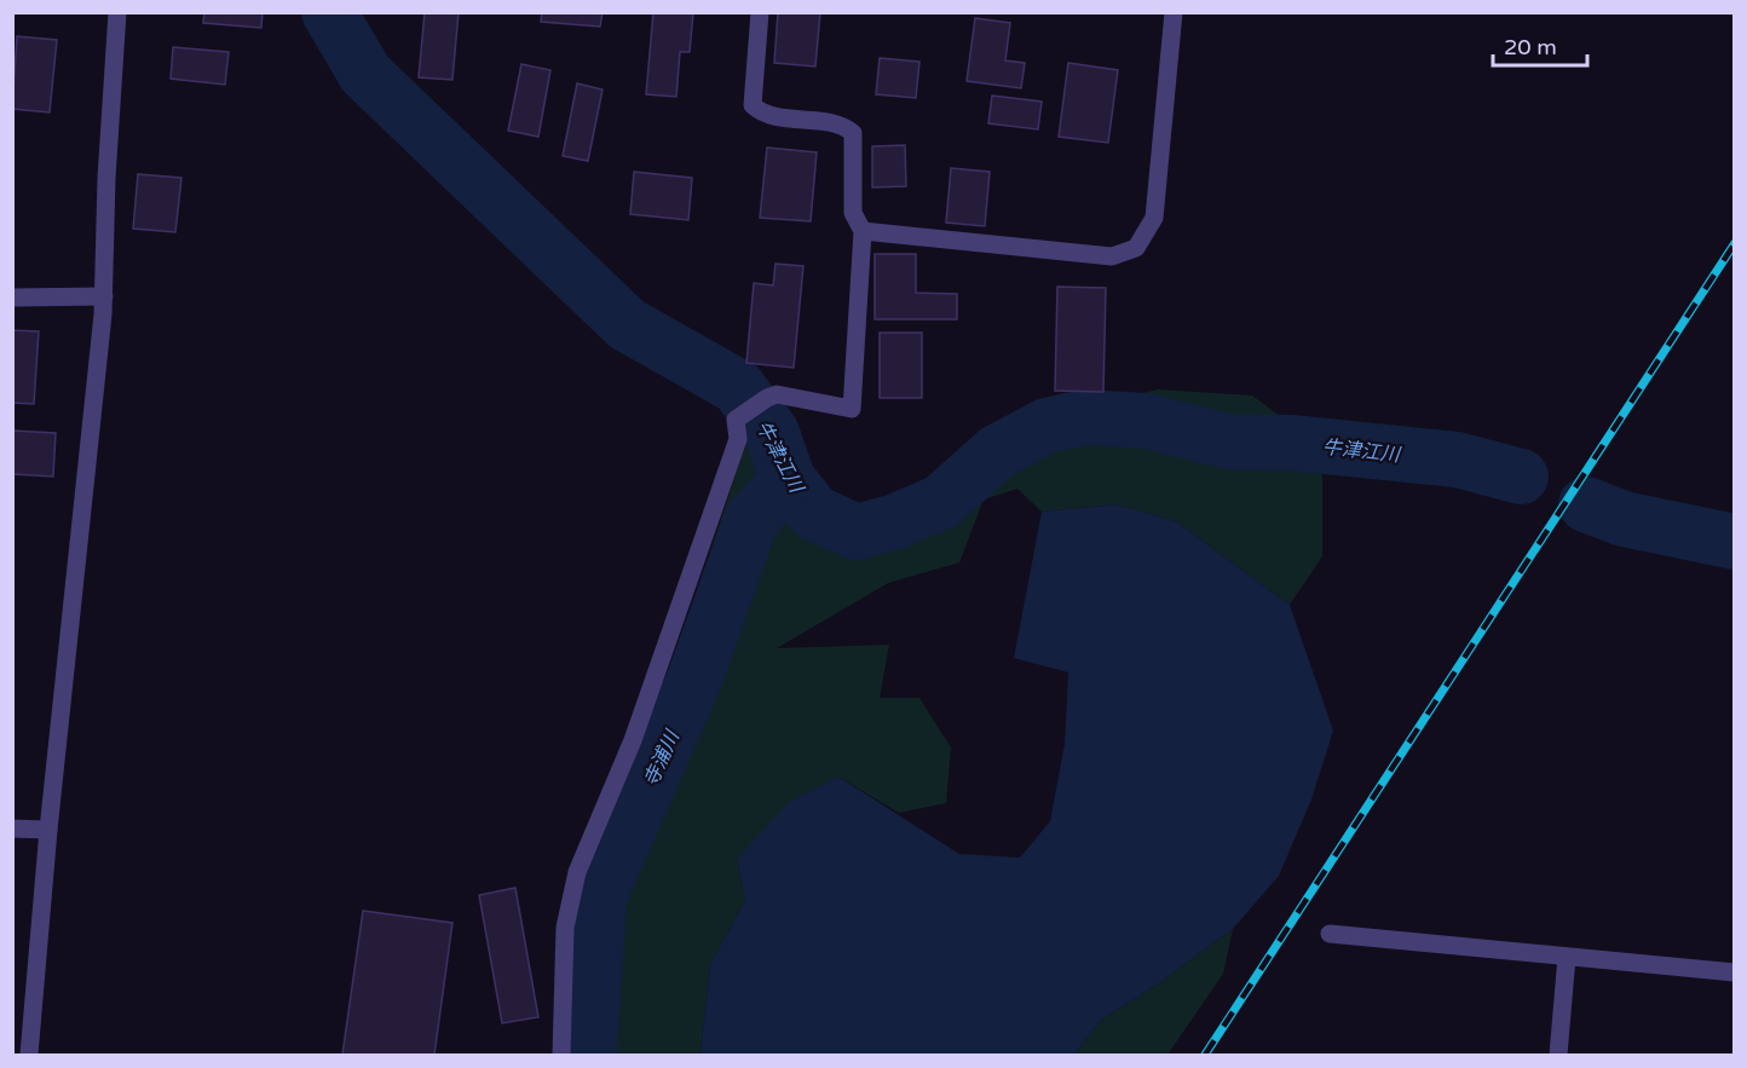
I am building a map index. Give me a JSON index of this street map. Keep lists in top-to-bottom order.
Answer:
{
  "water": ["牛津江川", "寺浦川"],
  "scale_bar": "20 m"
}
